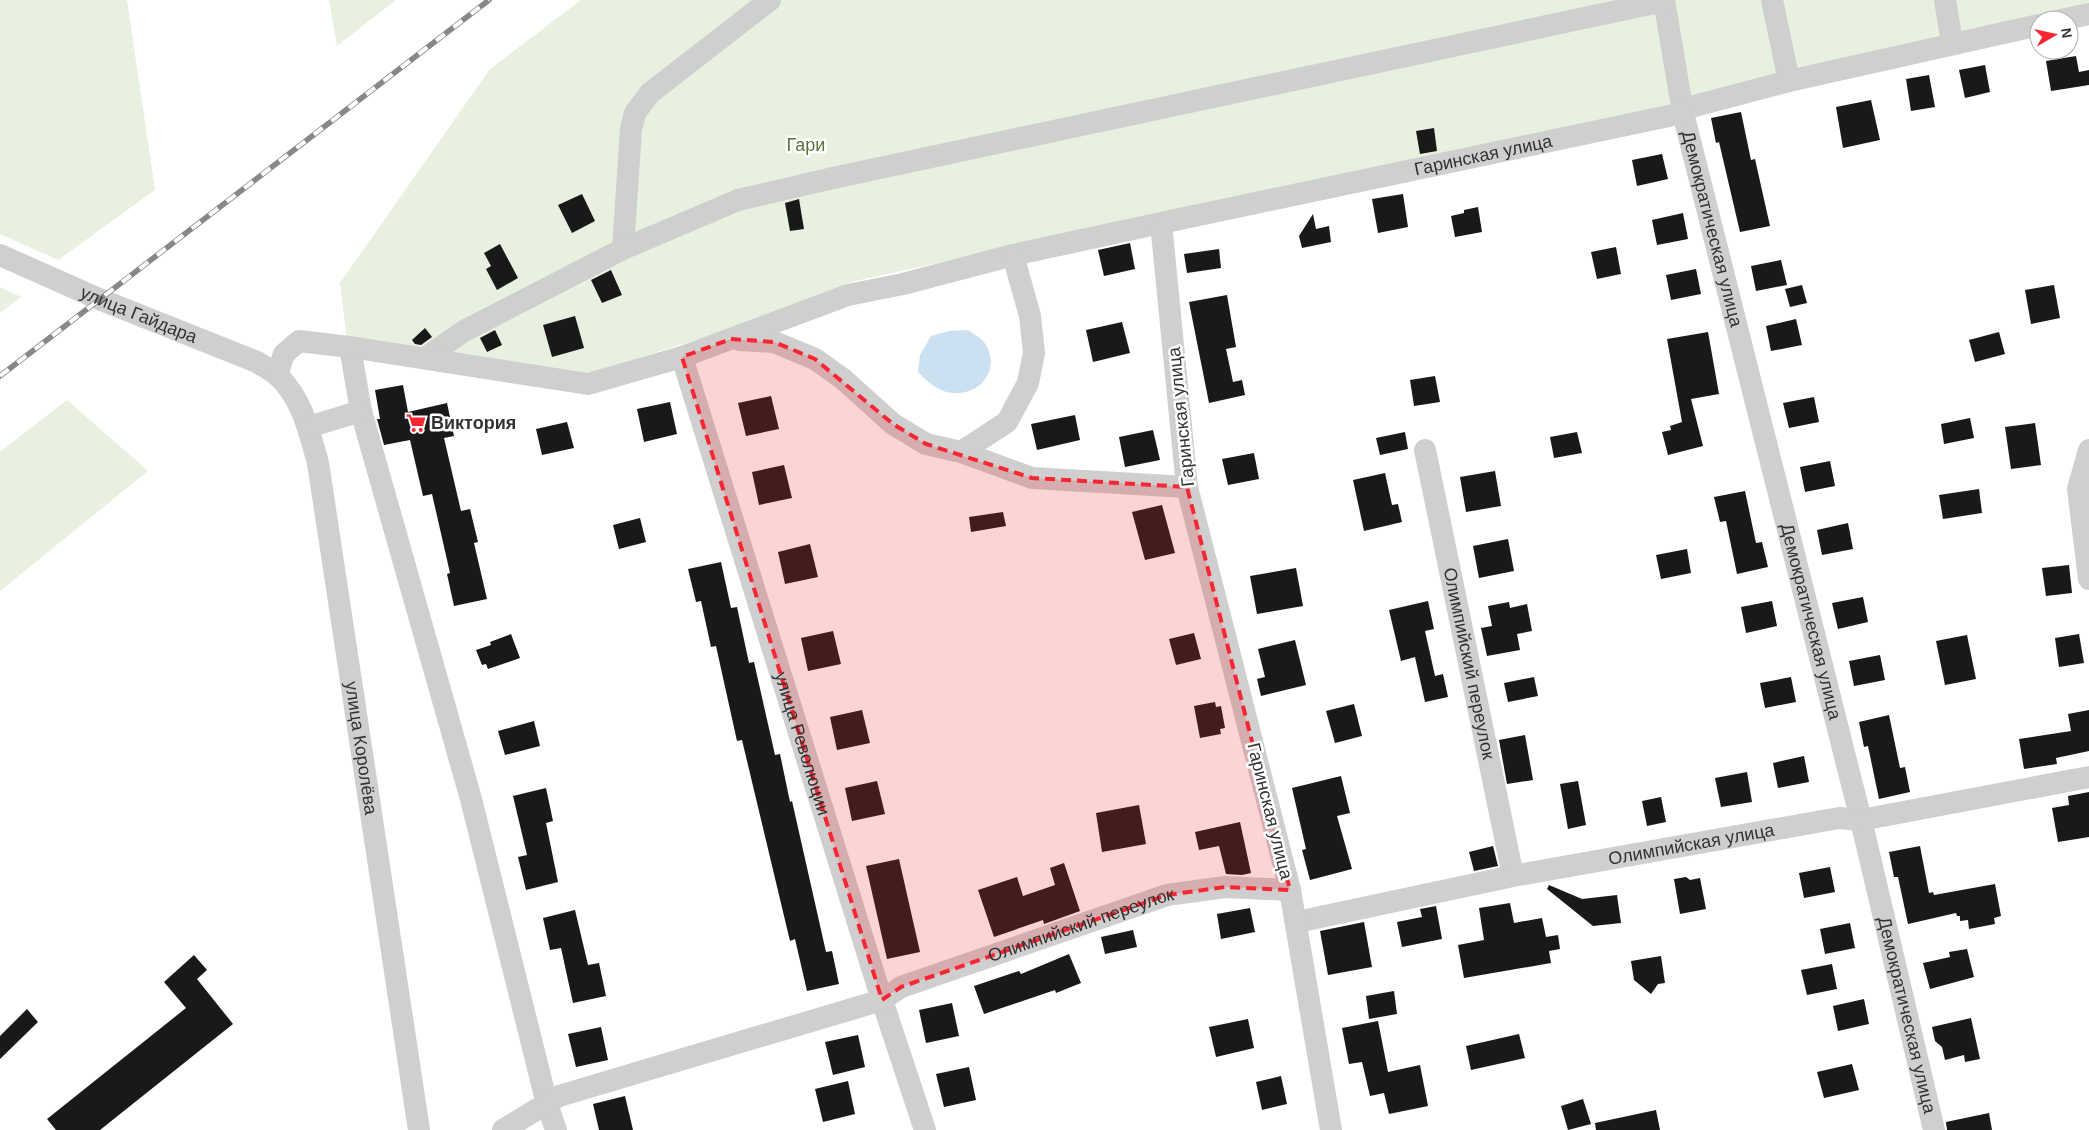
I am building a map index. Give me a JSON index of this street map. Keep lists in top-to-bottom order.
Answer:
{
  "streets": {
    "street": [
      "Гаринская улица",
      "Демократическая улица",
      "улица Гайдара",
      "Олимпийский переулок",
      "улица Революции",
      "улица Королёва",
      "Олимпийская улица"
    ]
  },
  "crossings": [
    ["Гаринская улица", "Демократическая улица"],
    ["Гаринская улица", "Олимпийский переулок"],
    ["Гаринская улица", "Олимпийская улица"],
    ["Демократическая улица", "Олимпийская улица"],
    ["улица Гайдара", "улица Королёва"],
    ["Олимпийский переулок", "улица Революции"],
    ["Олимпийский переулок", "Олимпийская улица"]
  ],
  "parks": ["Гари"],
  "places": {
    "supermarket": ["Виктория"]
  },
  "north": "right"
}
